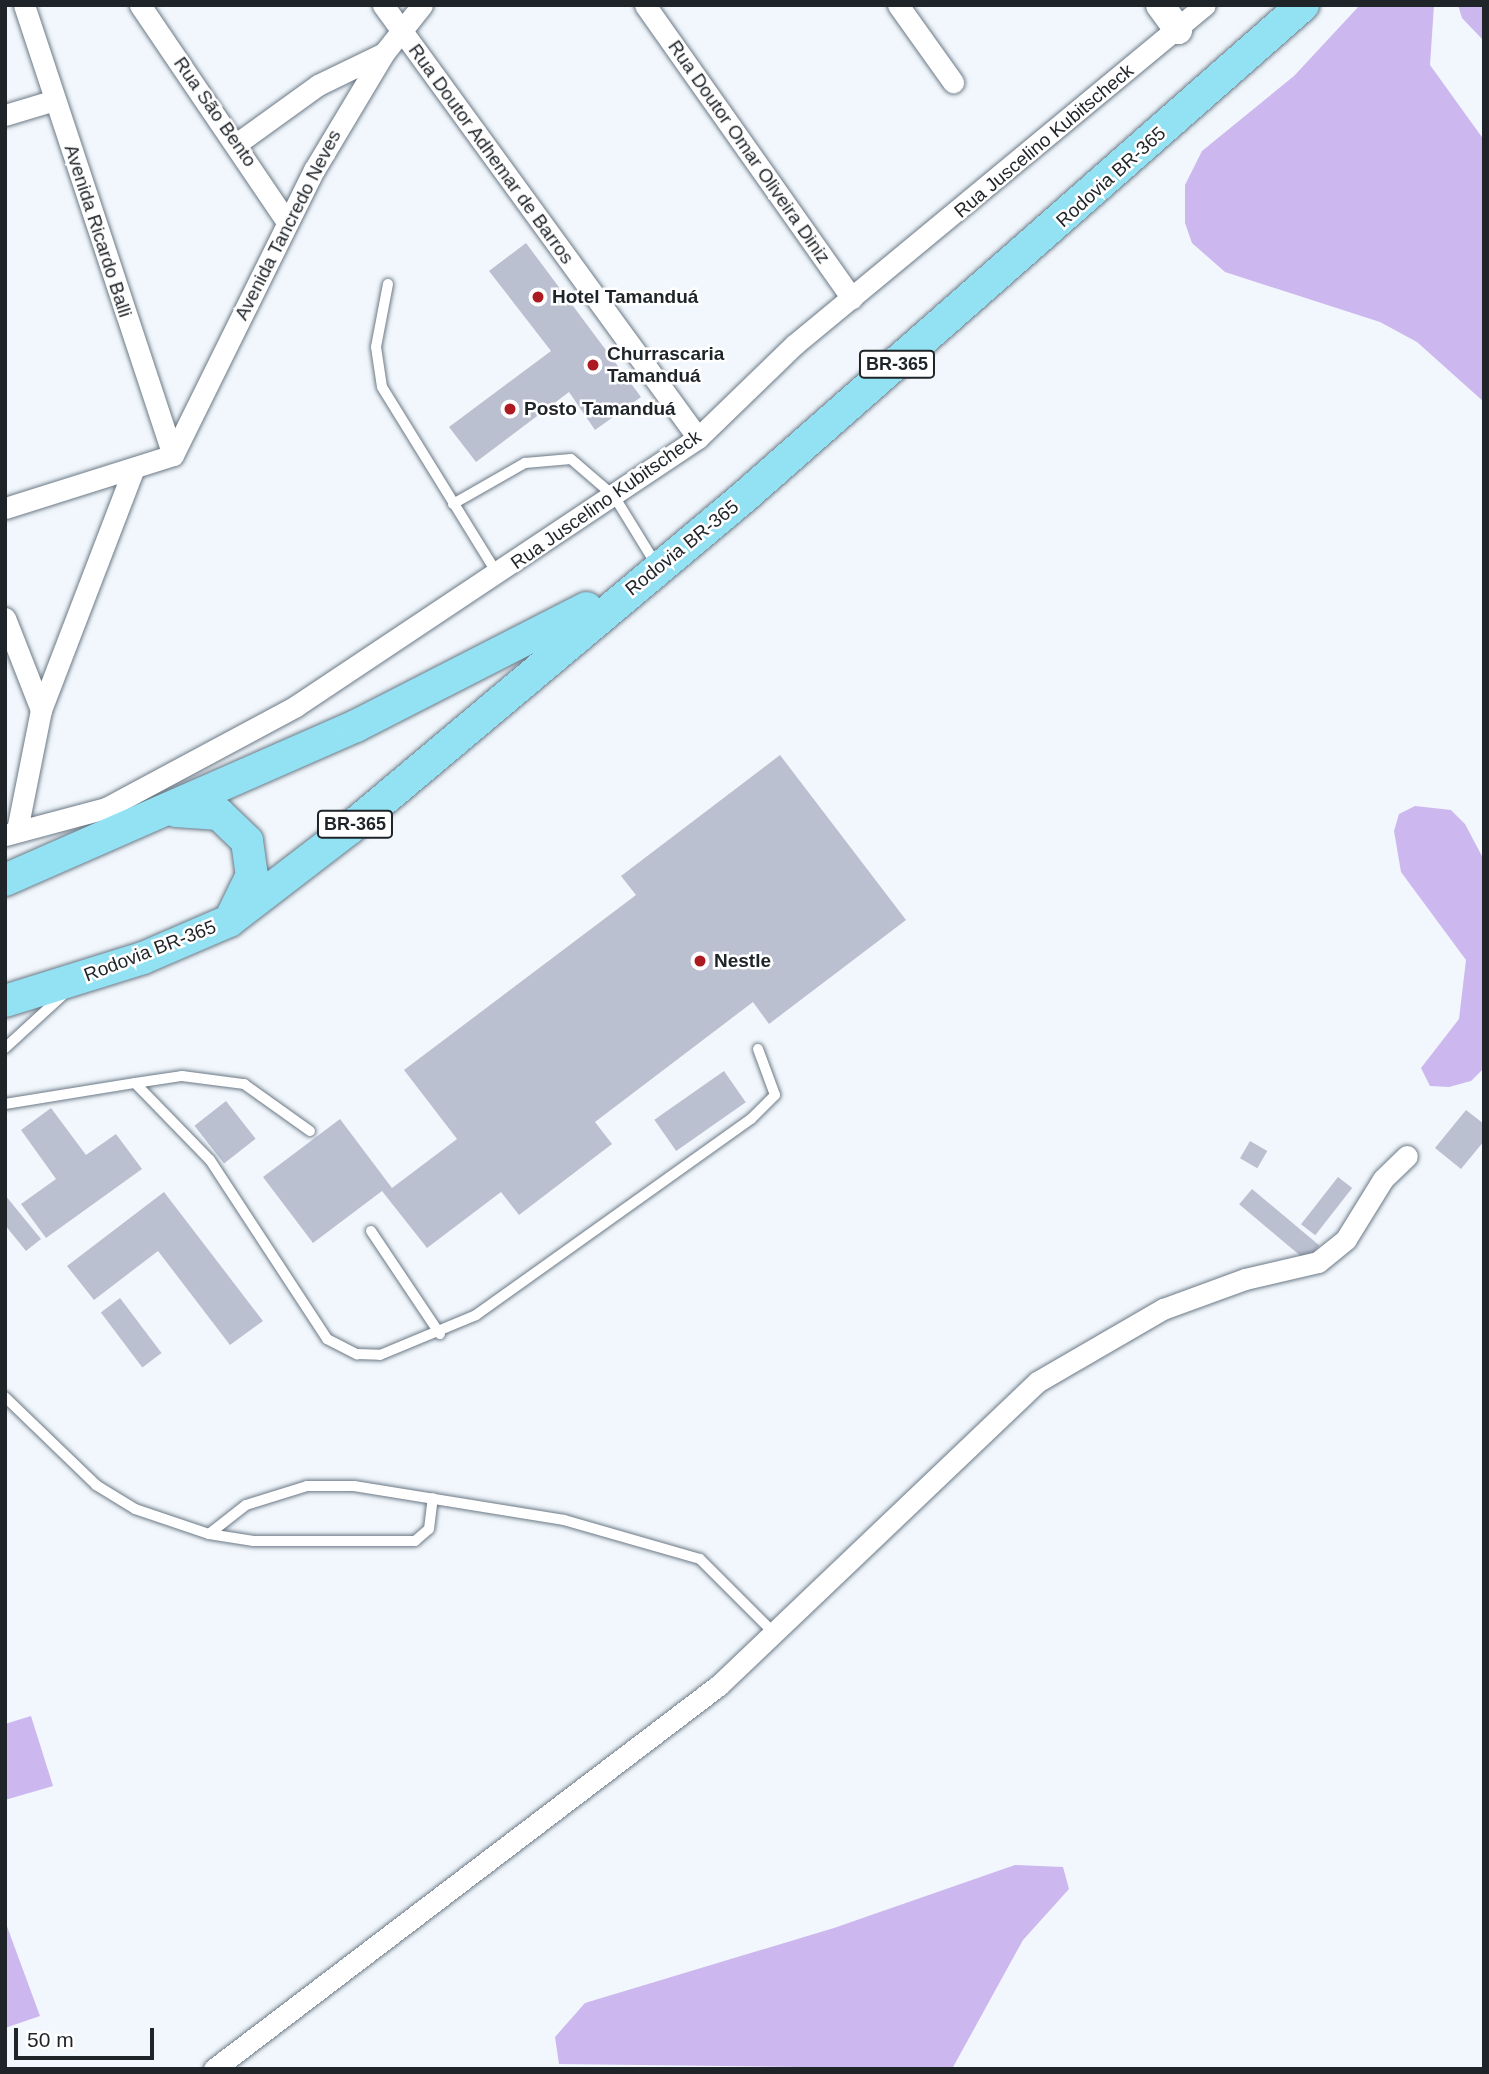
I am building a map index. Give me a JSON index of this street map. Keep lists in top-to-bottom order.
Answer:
{
  "streets": {
    "main road": ["Rodovia BR-365", "BR-365"],
    "street": [
      "Rua São Bento",
      "Rua Juscelino Kubitscheck",
      "Rua Doutor Omar Oliveira Diniz",
      "Rua Doutor Adhemar de Barros",
      "Avenida Tancredo Neves",
      "Avenida Ricardo Balli"
    ]
  },
  "crossings": [
    ["Rua São Bento", "Avenida Tancredo Neves"],
    ["Rua Juscelino Kubitscheck", "Rua Doutor Omar Oliveira Diniz"],
    ["Rua Juscelino Kubitscheck", "Rua Doutor Adhemar de Barros"],
    ["Rua Doutor Adhemar de Barros", "Avenida Tancredo Neves"],
    ["Rodovia BR-365", "BR-365"],
    ["Avenida Tancredo Neves", "Avenida Ricardo Balli"]
  ],
  "places": [
    "Hotel Tamanduá",
    "Churrascaria Tamanduá",
    "Posto Tamanduá",
    "Nestle"
  ],
  "scale_bar": "50 m"
}
